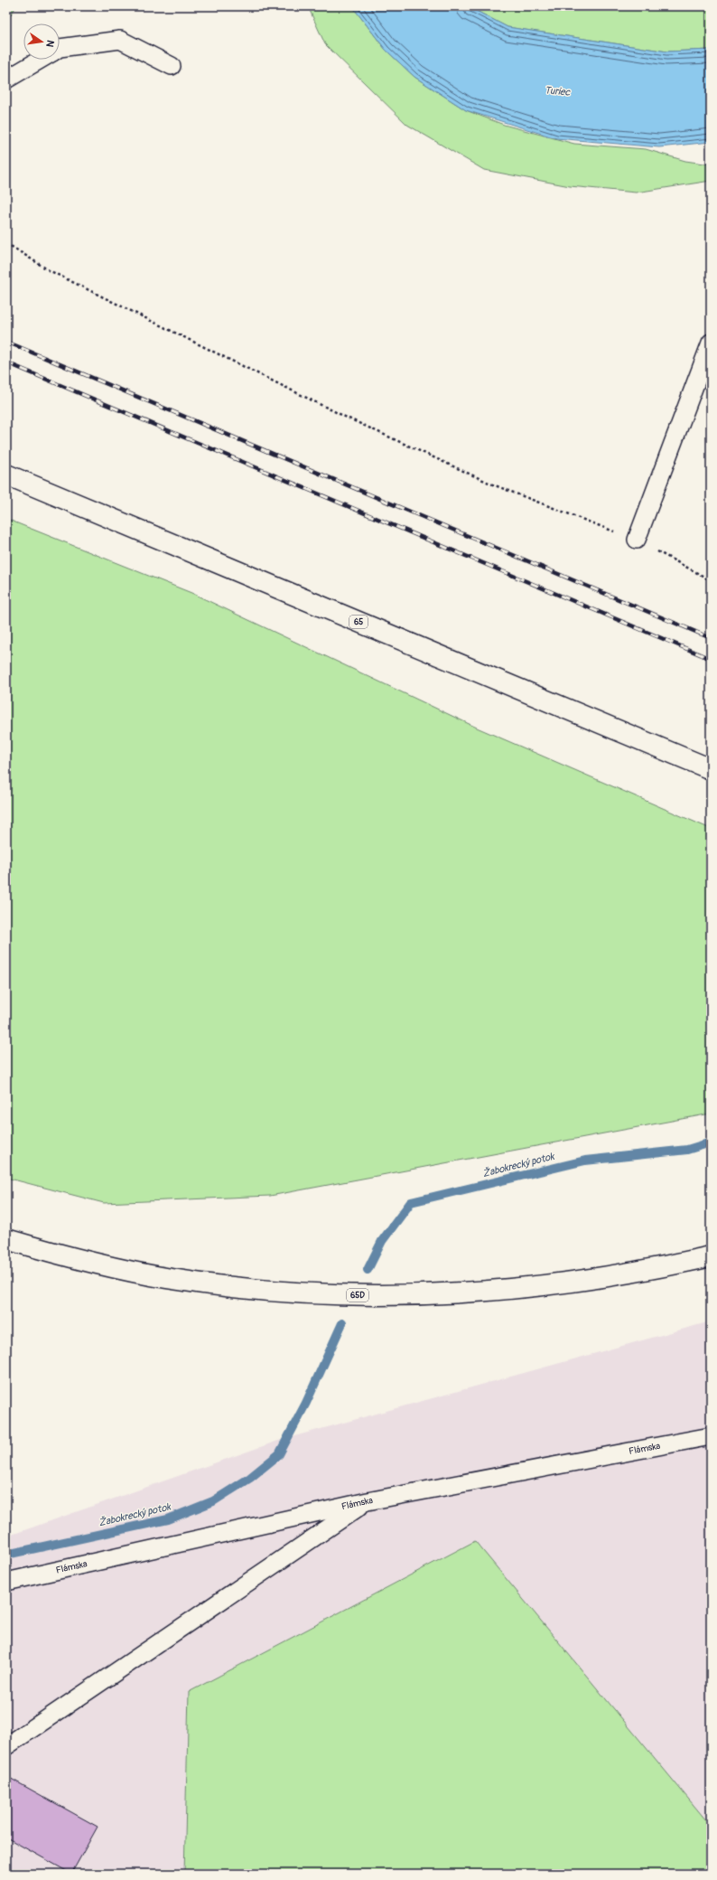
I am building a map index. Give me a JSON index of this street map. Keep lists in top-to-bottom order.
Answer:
{
  "streets": {
    "main road": ["65", "65D"],
    "lane": ["Flámska"]
  },
  "water": ["Turiec", "Žabokrecký potok"],
  "north": "right"
}
